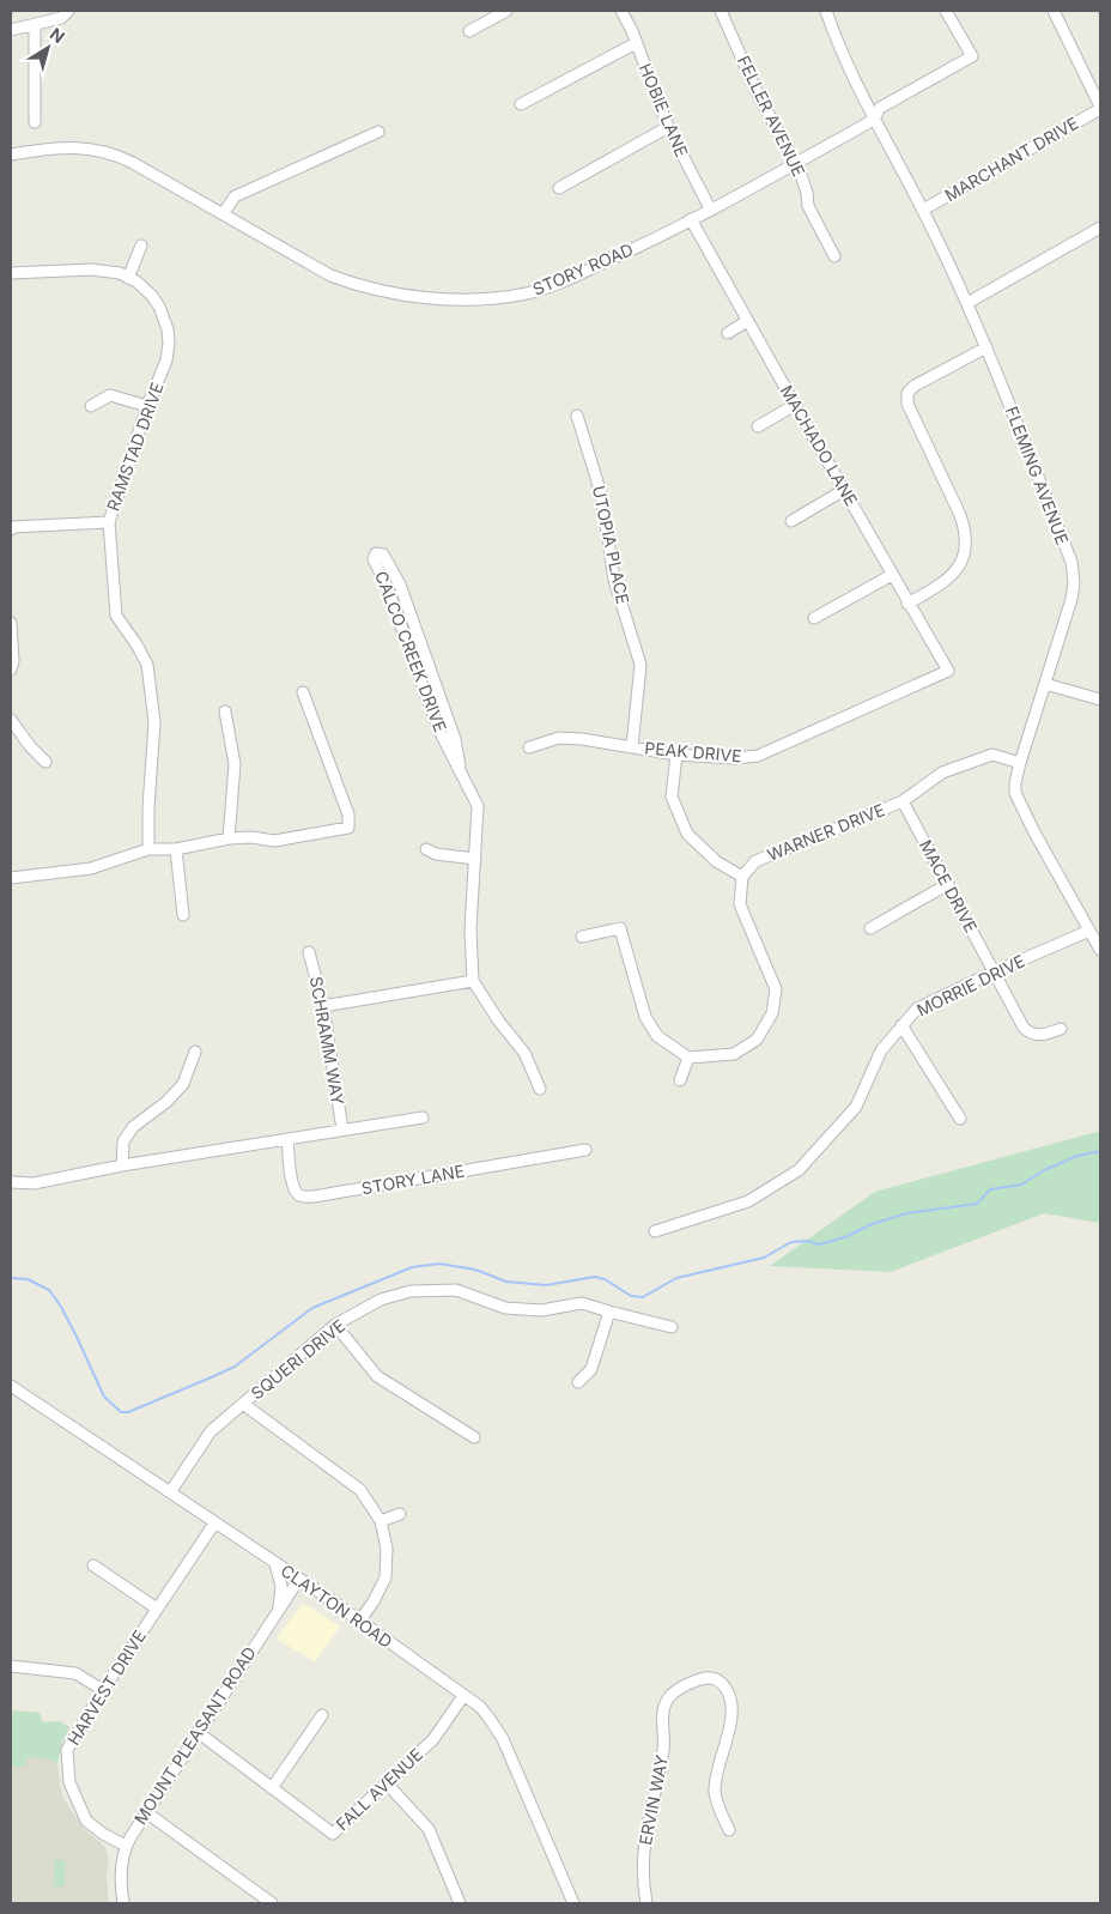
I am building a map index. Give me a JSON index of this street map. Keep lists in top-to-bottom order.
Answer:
{
  "streets": {
    "street": [
      "HOBIE LANE",
      "FELLER AVENUE",
      "MARCHANT DRIVE",
      "STORY ROAD",
      "MACHADO LANE",
      "RAMSTAD DRIVE",
      "FLEMING AVENUE",
      "UTOPIA PLACE",
      "CALCO CREEK DRIVE",
      "PEAK DRIVE",
      "WARNER DRIVE",
      "MACE DRIVE",
      "MORRIE DRIVE",
      "SCHRAMM WAY",
      "STORY LANE",
      "SQUERI DRIVE",
      "CLAYTON ROAD",
      "HARVEST DRIVE",
      "MOUNT PLEASANT ROAD",
      "FALL AVENUE",
      "ERVIN WAY"
    ]
  },
  "crossings": [
    ["HOBIE LANE", "STORY ROAD"],
    ["FELLER AVENUE", "STORY ROAD"],
    ["MARCHANT DRIVE", "FLEMING AVENUE"],
    ["STORY ROAD", "MACHADO LANE"],
    ["STORY ROAD", "FLEMING AVENUE"],
    ["MACHADO LANE", "PEAK DRIVE"],
    ["FLEMING AVENUE", "WARNER DRIVE"],
    ["FLEMING AVENUE", "MORRIE DRIVE"],
    ["UTOPIA PLACE", "PEAK DRIVE"],
    ["WARNER DRIVE", "MACE DRIVE"],
    ["MACE DRIVE", "MORRIE DRIVE"],
    ["SQUERI DRIVE", "CLAYTON ROAD"],
    ["CLAYTON ROAD", "HARVEST DRIVE"],
    ["CLAYTON ROAD", "MOUNT PLEASANT ROAD"],
    ["CLAYTON ROAD", "FALL AVENUE"],
    ["HARVEST DRIVE", "MOUNT PLEASANT ROAD"],
    ["MOUNT PLEASANT ROAD", "FALL AVENUE"]
  ],
  "north": "top right"
}
